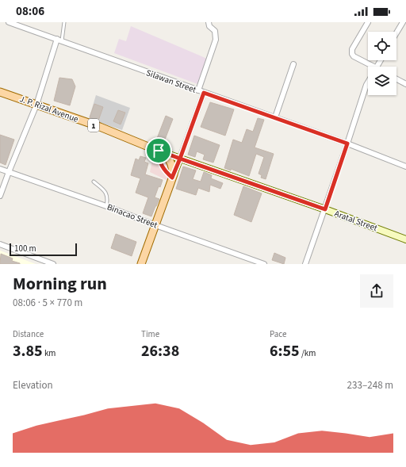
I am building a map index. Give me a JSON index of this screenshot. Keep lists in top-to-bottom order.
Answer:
{
  "streets": {
    "main road": ["J. P. Rizal Avenue", "1"],
    "street": ["Silawan Street", "Binacao Street", "Aratal Street"]
  },
  "crossings": [
    ["J. P. Rizal Avenue", "Aratal Street"]
  ],
  "scale_bar": "100 m",
  "page": {
    "status": "08:06",
    "scale": "100 m",
    "heading": ["Morning run", "08:06 · 5 × 770 m"],
    "stats": [
      ["Distance", "3.85 km"],
      ["Time", "26:38"],
      ["Pace", "6:55 /km"]
    ],
    "chart": ["Elevation", "233–248 m"]
  }
}
